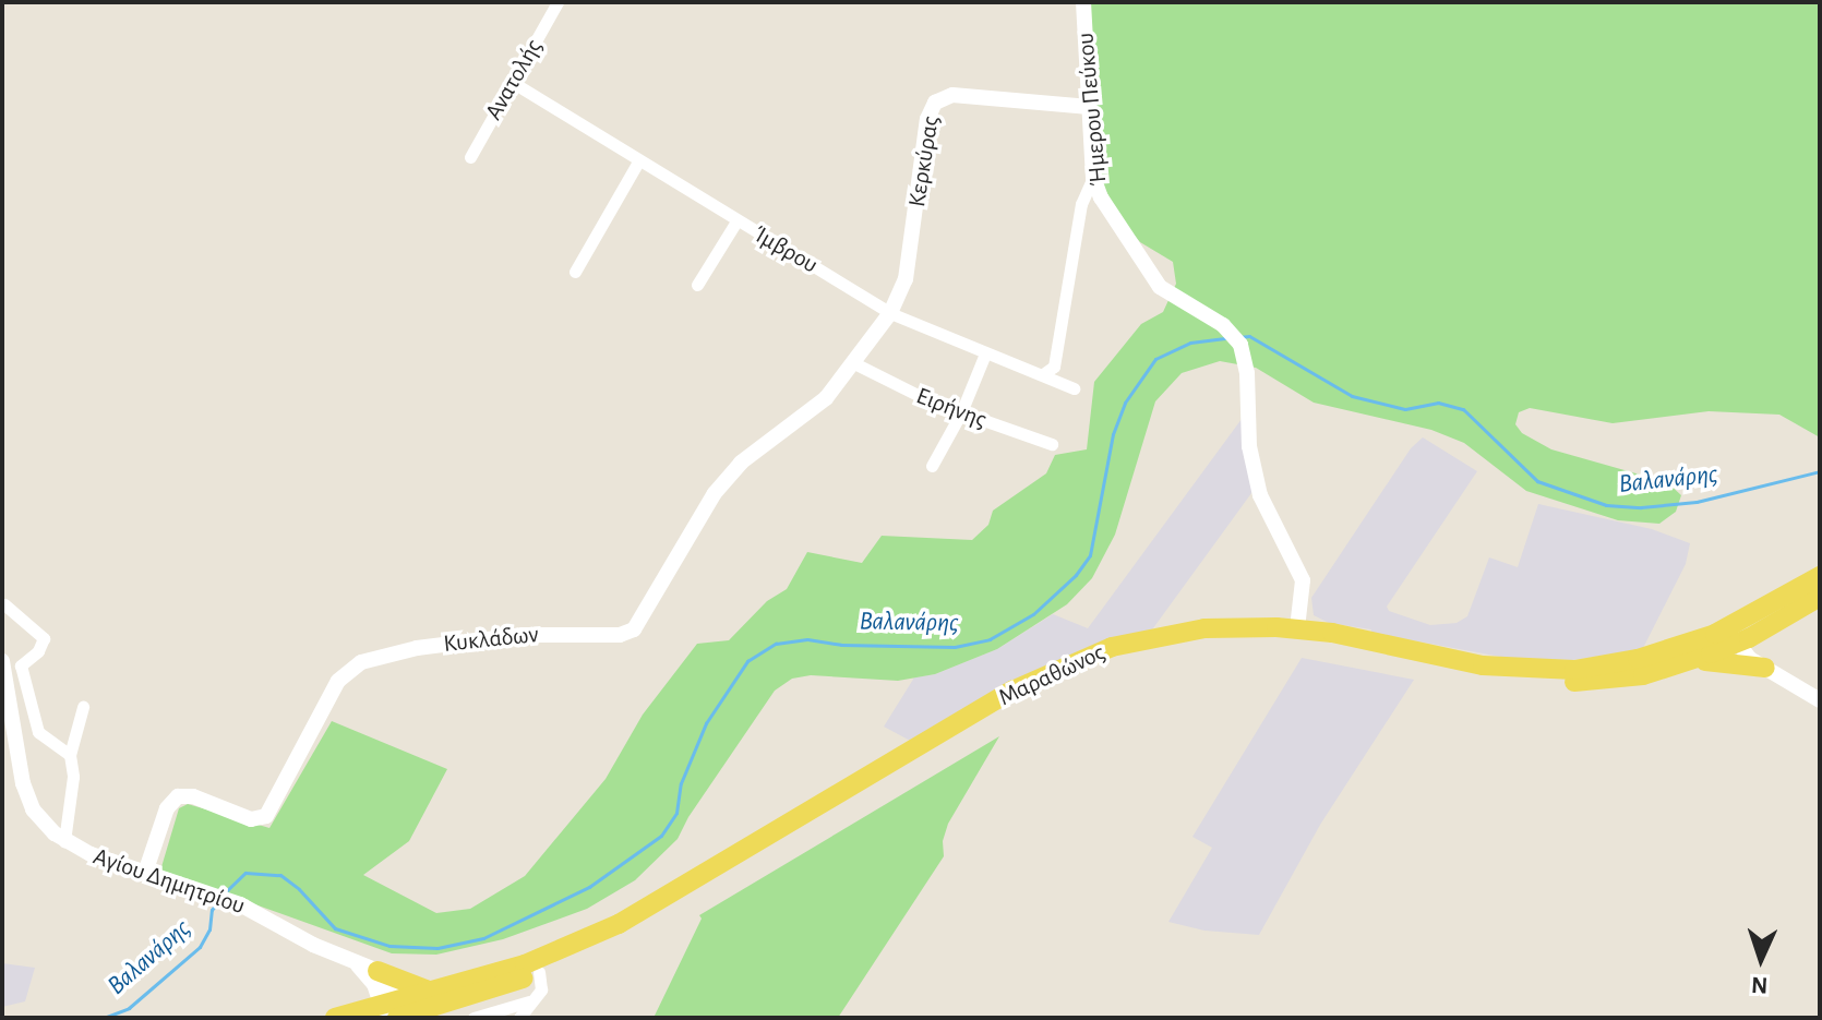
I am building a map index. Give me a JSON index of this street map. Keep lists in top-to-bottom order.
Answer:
{
  "streets": {
    "main road": ["Μαραθώνος"],
    "street": [
      "Ανατολής",
      "Ήμερου Πεύκου",
      "Κερκύρας",
      "Ίμβρου",
      "Ειρήνης",
      "Κυκλάδων",
      "Αγίου Δημητρίου"
    ]
  },
  "crossings": [
    ["Ανατολής", "Ίμβρου"],
    ["Ήμερου Πεύκου", "Κερκύρας"],
    ["Ήμερου Πεύκου", "Μαραθώνος"],
    ["Κερκύρας", "Ίμβρου"],
    ["Κερκύρας", "Ειρήνης"],
    ["Κερκύρας", "Κυκλάδων"],
    ["Ειρήνης", "Κυκλάδων"],
    ["Κυκλάδων", "Αγίου Δημητρίου"],
    ["Μαραθώνος", "Αγίου Δημητρίου"]
  ],
  "water": ["Βαλανάρης"],
  "north": "bottom"
}
